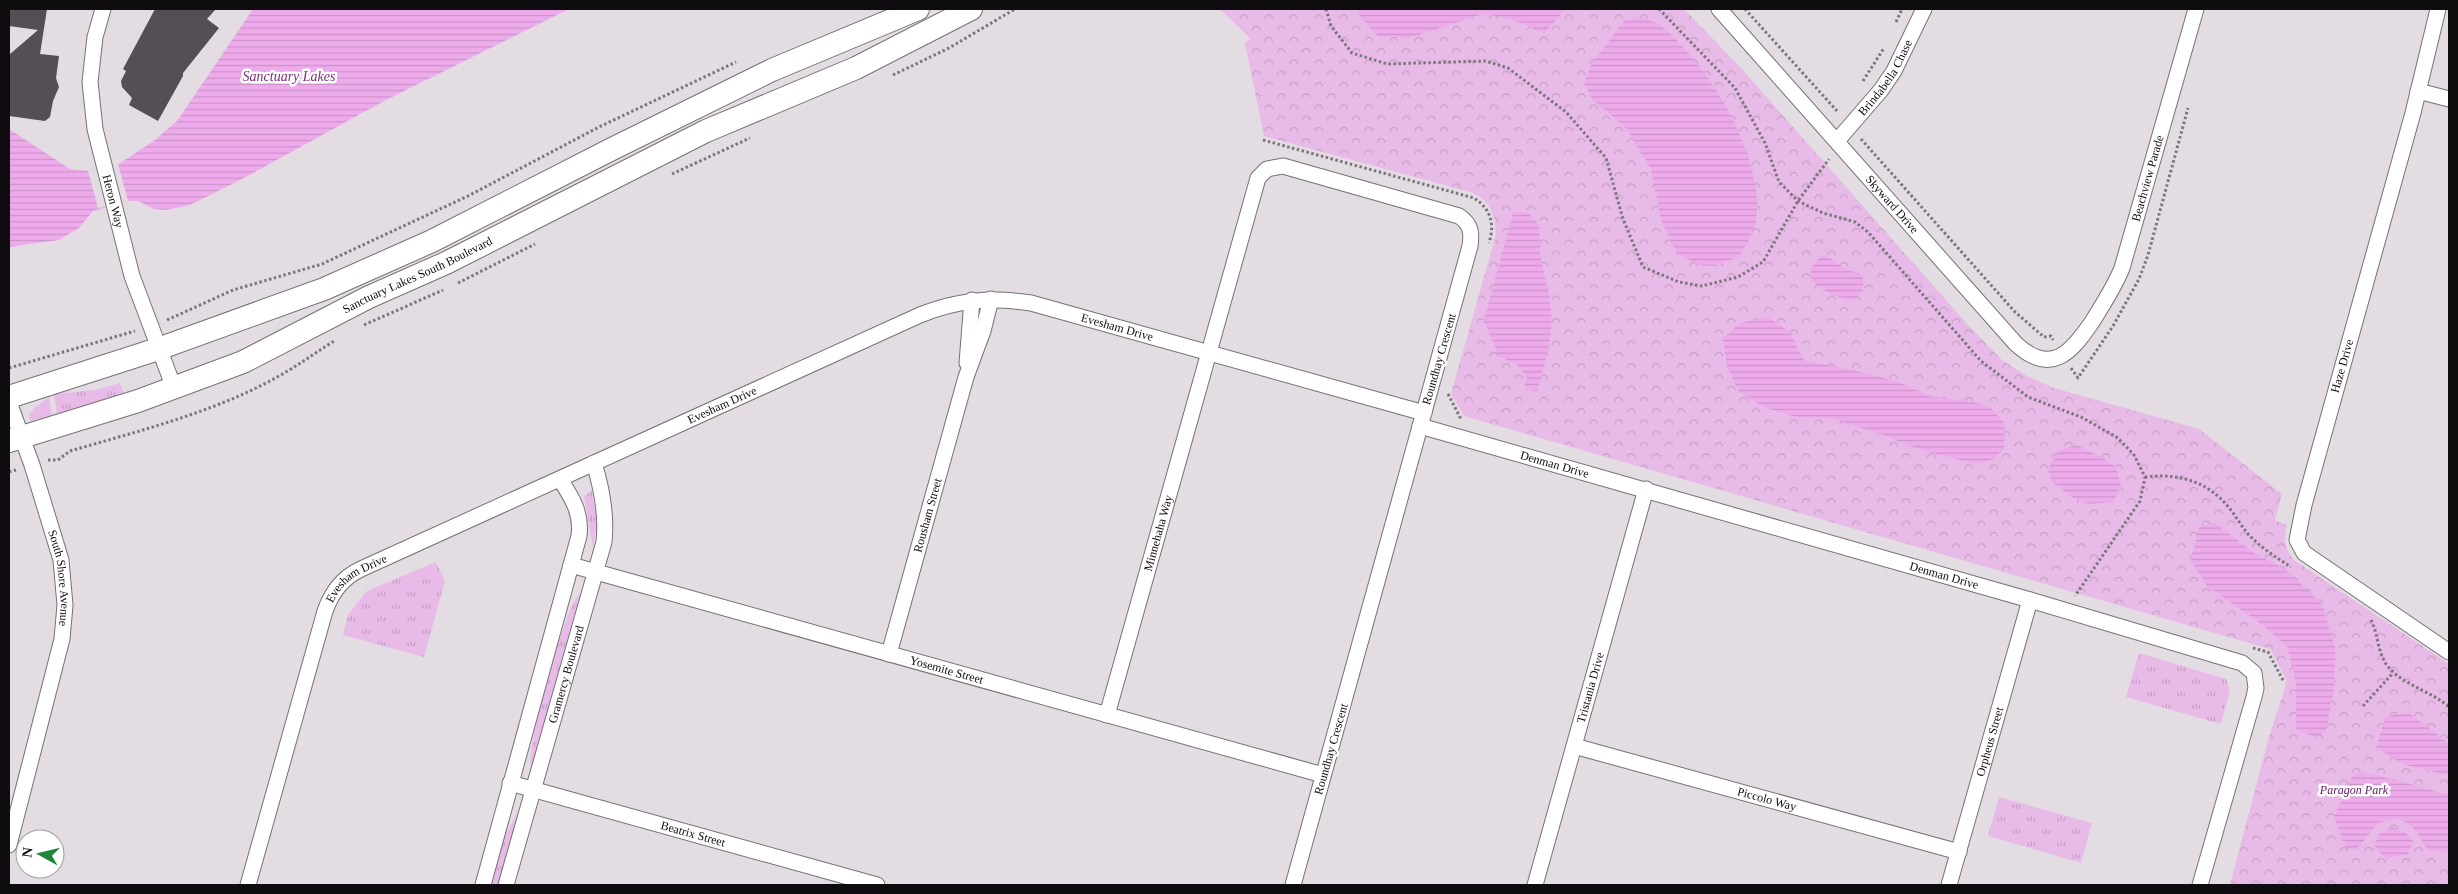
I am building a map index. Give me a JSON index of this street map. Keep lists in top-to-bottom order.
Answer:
{
  "streets": {
    "street": [
      "Brindabella Chase",
      "Beachview Parade",
      "Heron Way",
      "Skyward Drive",
      "Sanctuary Lakes South Boulevard",
      "Evesham Drive",
      "Roundhay Crescent",
      "Haze Drive",
      "Denman Drive",
      "Rousham Street",
      "Minnehaha Way",
      "South Shore Avenue",
      "Yosemite Street",
      "Gramercy Boulevard",
      "Tristania Drive",
      "Orpheus Street",
      "Piccolo Way",
      "Beatrix Street"
    ]
  },
  "crossings": [
    ["Brindabella Chase", "Skyward Drive"],
    ["Beachview Parade", "Skyward Drive"],
    ["Heron Way", "Sanctuary Lakes South Boulevard"],
    ["Sanctuary Lakes South Boulevard", "South Shore Avenue"],
    ["Evesham Drive", "Roundhay Crescent"],
    ["Evesham Drive", "Denman Drive"],
    ["Evesham Drive", "Rousham Street"],
    ["Evesham Drive", "Minnehaha Way"],
    ["Evesham Drive", "Gramercy Boulevard"],
    ["Roundhay Crescent", "Denman Drive"],
    ["Roundhay Crescent", "Minnehaha Way"],
    ["Roundhay Crescent", "Yosemite Street"],
    ["Denman Drive", "Tristania Drive"],
    ["Denman Drive", "Orpheus Street"],
    ["Rousham Street", "Yosemite Street"],
    ["Minnehaha Way", "Yosemite Street"],
    ["Yosemite Street", "Gramercy Boulevard"],
    ["Gramercy Boulevard", "Beatrix Street"],
    ["Tristania Drive", "Piccolo Way"],
    ["Orpheus Street", "Piccolo Way"]
  ],
  "water": ["Sanctuary Lakes"],
  "parks": ["Paragon Park"],
  "north": "left"
}
